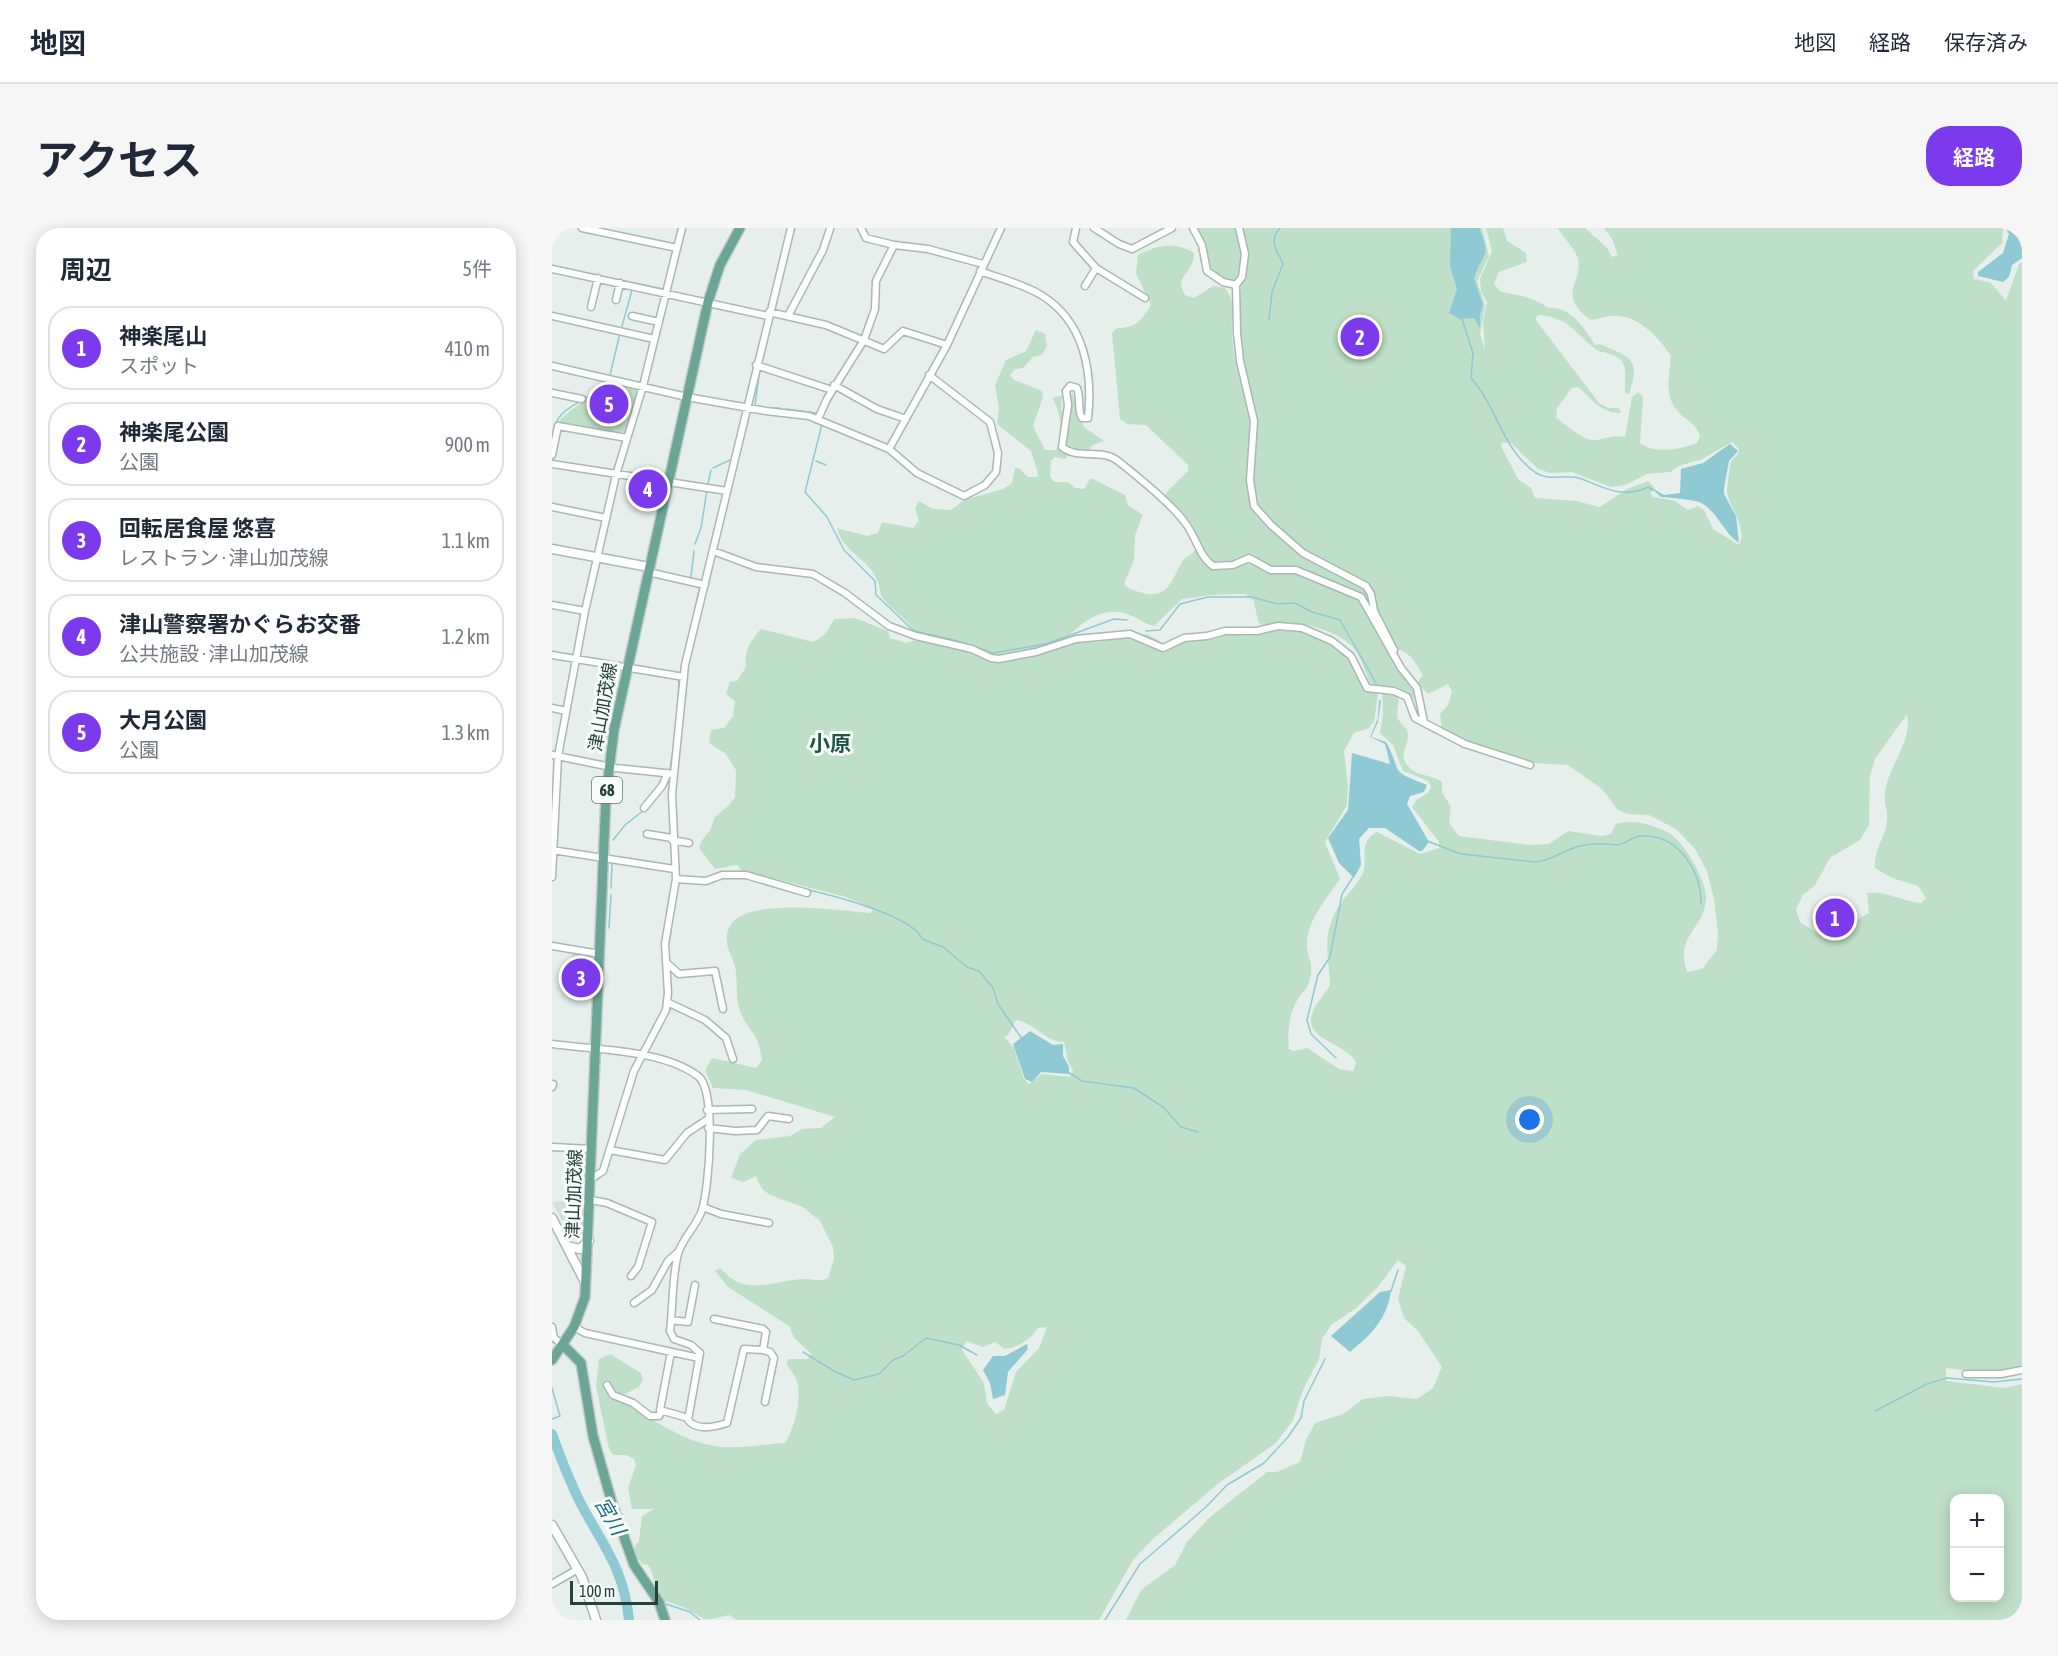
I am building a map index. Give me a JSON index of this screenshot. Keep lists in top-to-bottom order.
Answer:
{
  "streets": {
    "main road": ["津山加茂線", "68"]
  },
  "districts": ["小原"],
  "water": ["宮川"],
  "scale_bar": "100 m",
  "page": {
    "header": "地図",
    "nav": ["地図", "経路", "保存済み"],
    "title": "アクセス",
    "buttons": "経路",
    "heading": ["周辺", "5件"],
    "list": [
      {
        "mark": "1",
        "name": "神楽尾山",
        "note": "スポット",
        "value": "410 m"
      },
      {
        "mark": "2",
        "name": "神楽尾公園",
        "note": "公園",
        "value": "900 m"
      },
      {
        "mark": "3",
        "name": "回転居食屋 悠喜",
        "note": "レストラン · 津山加茂線",
        "value": "1.1 km"
      },
      {
        "mark": "4",
        "name": "津山警察署かぐらお交番",
        "note": "公共施設 · 津山加茂線",
        "value": "1.2 km"
      },
      {
        "mark": "5",
        "name": "大月公園",
        "note": "公園",
        "value": "1.3 km"
      }
    ],
    "pins": [
      "2",
      "5",
      "4",
      "1",
      "3"
    ],
    "map_buttons": ["+", "−"],
    "scale": "100 m"
  }
}
